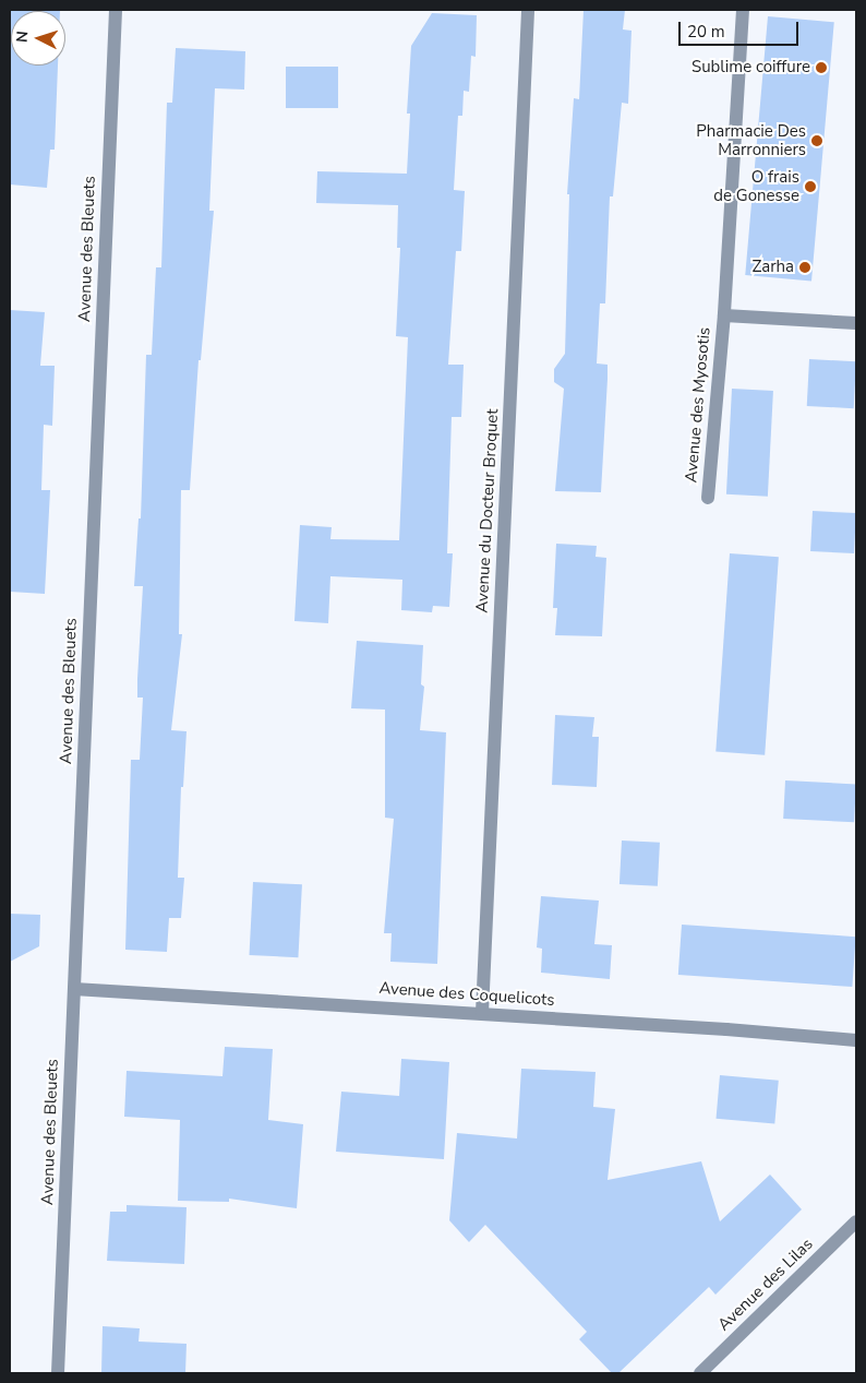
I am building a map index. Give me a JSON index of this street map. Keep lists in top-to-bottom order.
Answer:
{
  "streets": {
    "street": [
      "Avenue des Bleuets",
      "Avenue des Myosotis",
      "Avenue du Docteur Broquet",
      "Avenue des Coquelicots",
      "Avenue des Lilas"
    ]
  },
  "crossings": [
    ["Avenue des Bleuets", "Avenue des Coquelicots"],
    ["Avenue du Docteur Broquet", "Avenue des Coquelicots"]
  ],
  "places": [
    "Sublime coiffure",
    "Pharmacie Des Marronniers",
    "O frais de Gonesse",
    "Zarha"
  ],
  "scale_bar": "20 m",
  "north": "left"
}
